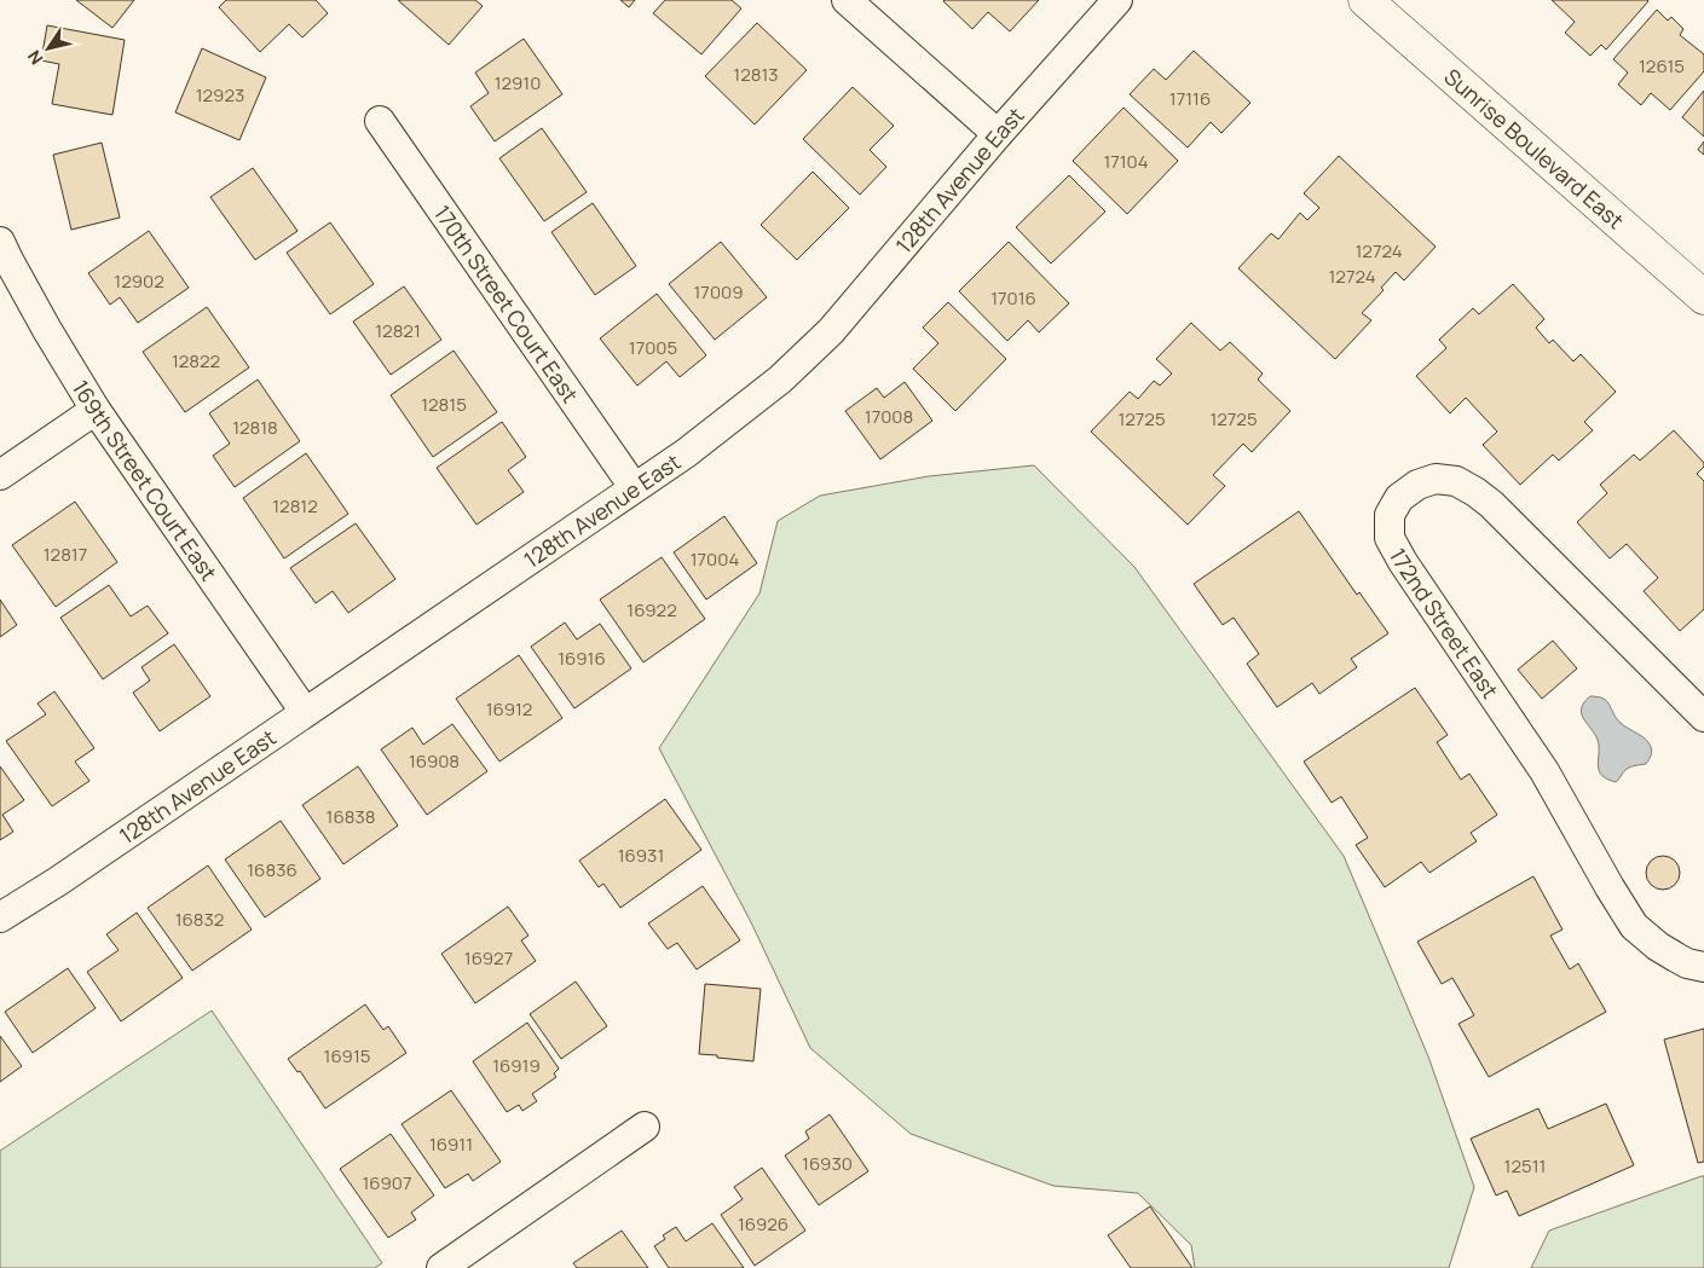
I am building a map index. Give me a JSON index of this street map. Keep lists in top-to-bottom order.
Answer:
{
  "streets": {
    "street": [
      "Sunrise Boulevard East",
      "128th Avenue East",
      "170th Street Court East",
      "169th Street Court East",
      "172nd Street East"
    ]
  },
  "crossings": [
    ["128th Avenue East", "170th Street Court East"],
    ["128th Avenue East", "169th Street Court East"]
  ],
  "house_numbers": [
    "12615",
    "12813",
    "12910",
    "12923",
    "17116",
    "17104",
    "12724",
    "12724",
    "12902",
    "17009",
    "17016",
    "12821",
    "17005",
    "12822",
    "12815",
    "17008",
    "12725",
    "12725",
    "12818",
    "12812",
    "12817",
    "17004",
    "16922",
    "16916",
    "16912",
    "16908",
    "16838",
    "16931",
    "16836",
    "16832",
    "16927",
    "16915",
    "16919",
    "16911",
    "16930",
    "12511",
    "16907",
    "16926"
  ],
  "north": "bottom left"
}
